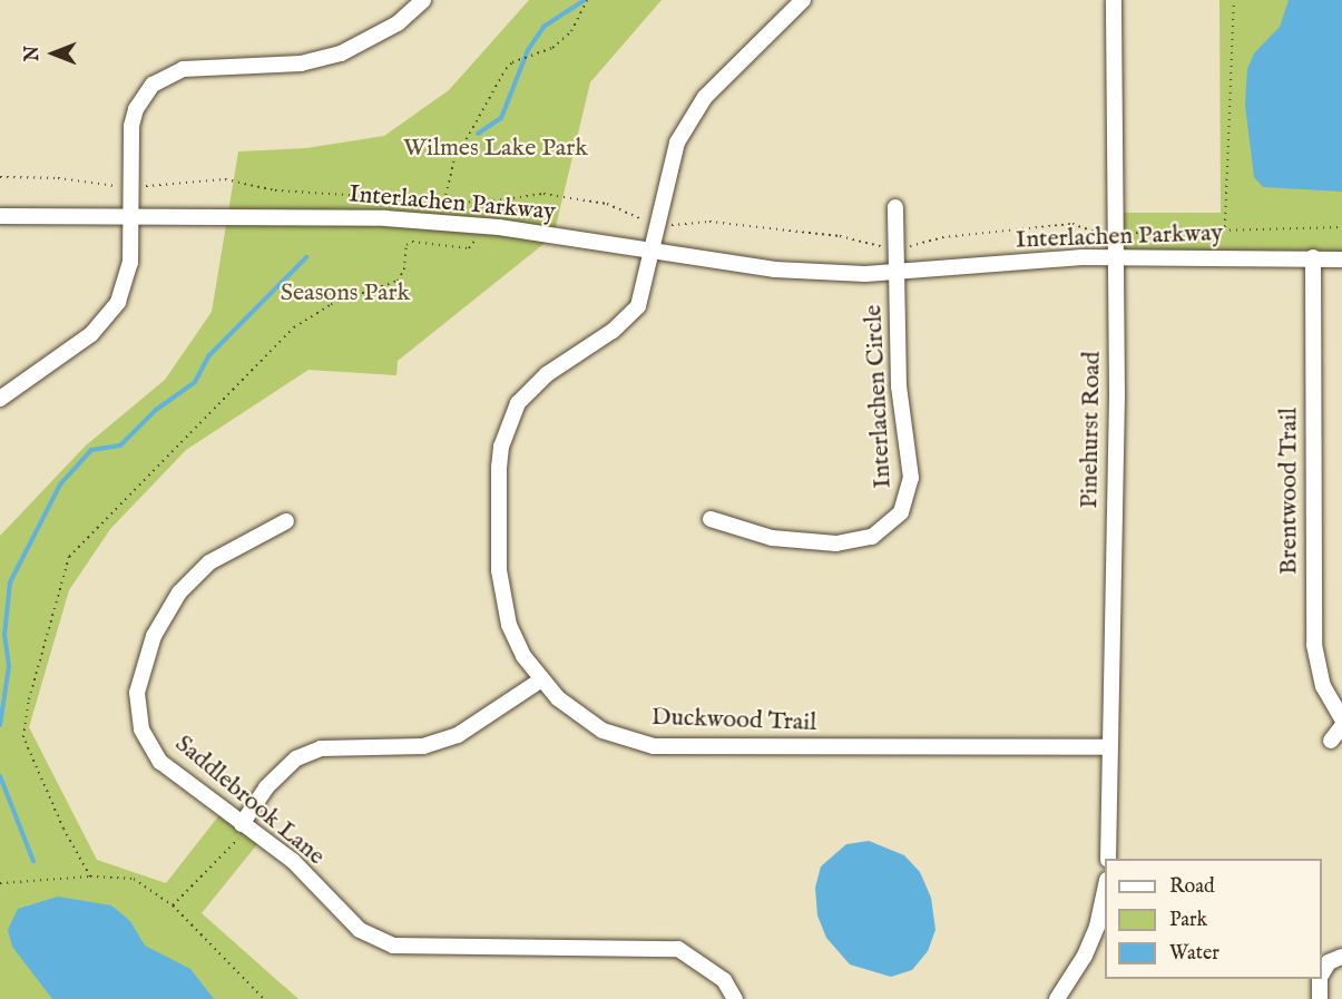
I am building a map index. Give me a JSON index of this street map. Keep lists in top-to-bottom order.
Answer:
{
  "streets": {
    "street": [
      "Interlachen Parkway",
      "Interlachen Circle",
      "Pinehurst Road",
      "Brentwood Trail",
      "Duckwood Trail",
      "Saddlebrook Lane"
    ]
  },
  "crossings": [
    ["Interlachen Parkway", "Interlachen Circle"],
    ["Interlachen Parkway", "Pinehurst Road"],
    ["Interlachen Parkway", "Brentwood Trail"],
    ["Interlachen Parkway", "Duckwood Trail"],
    ["Pinehurst Road", "Duckwood Trail"]
  ],
  "parks": ["Wilmes Lake Park", "Seasons Park"],
  "legend": ["Road", "Park", "Water"],
  "north": "left"
}
